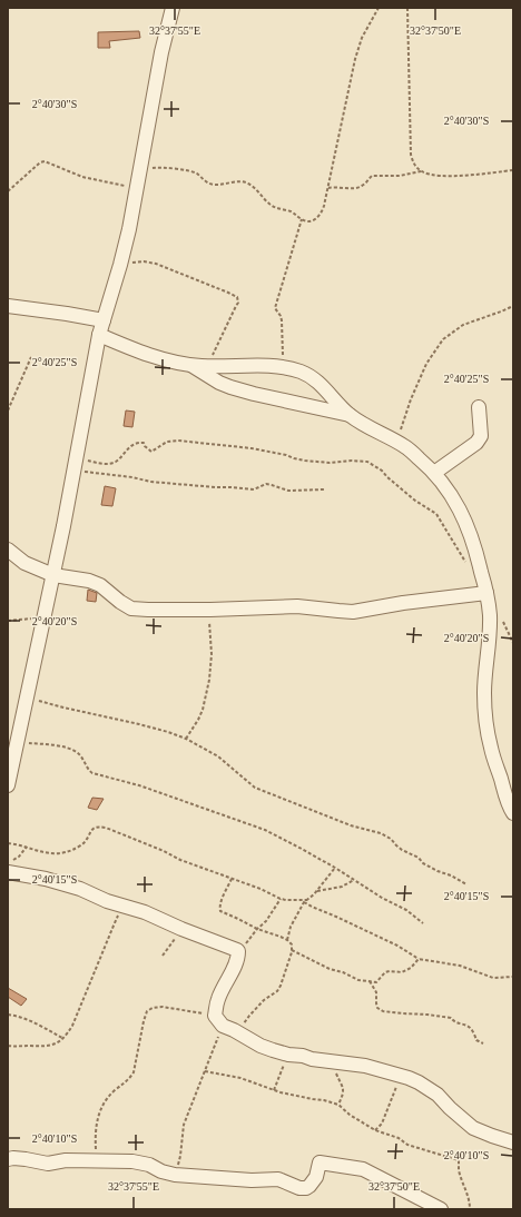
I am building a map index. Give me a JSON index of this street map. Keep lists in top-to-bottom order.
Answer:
{
  "coordinates": [
    "32°37'55\"E",
    "32°37'50\"E",
    "2°40'30\"S",
    "2°40'25\"S",
    "2°40'20\"S",
    "2°40'15\"S",
    "2°40'10\"S"
  ]
}
